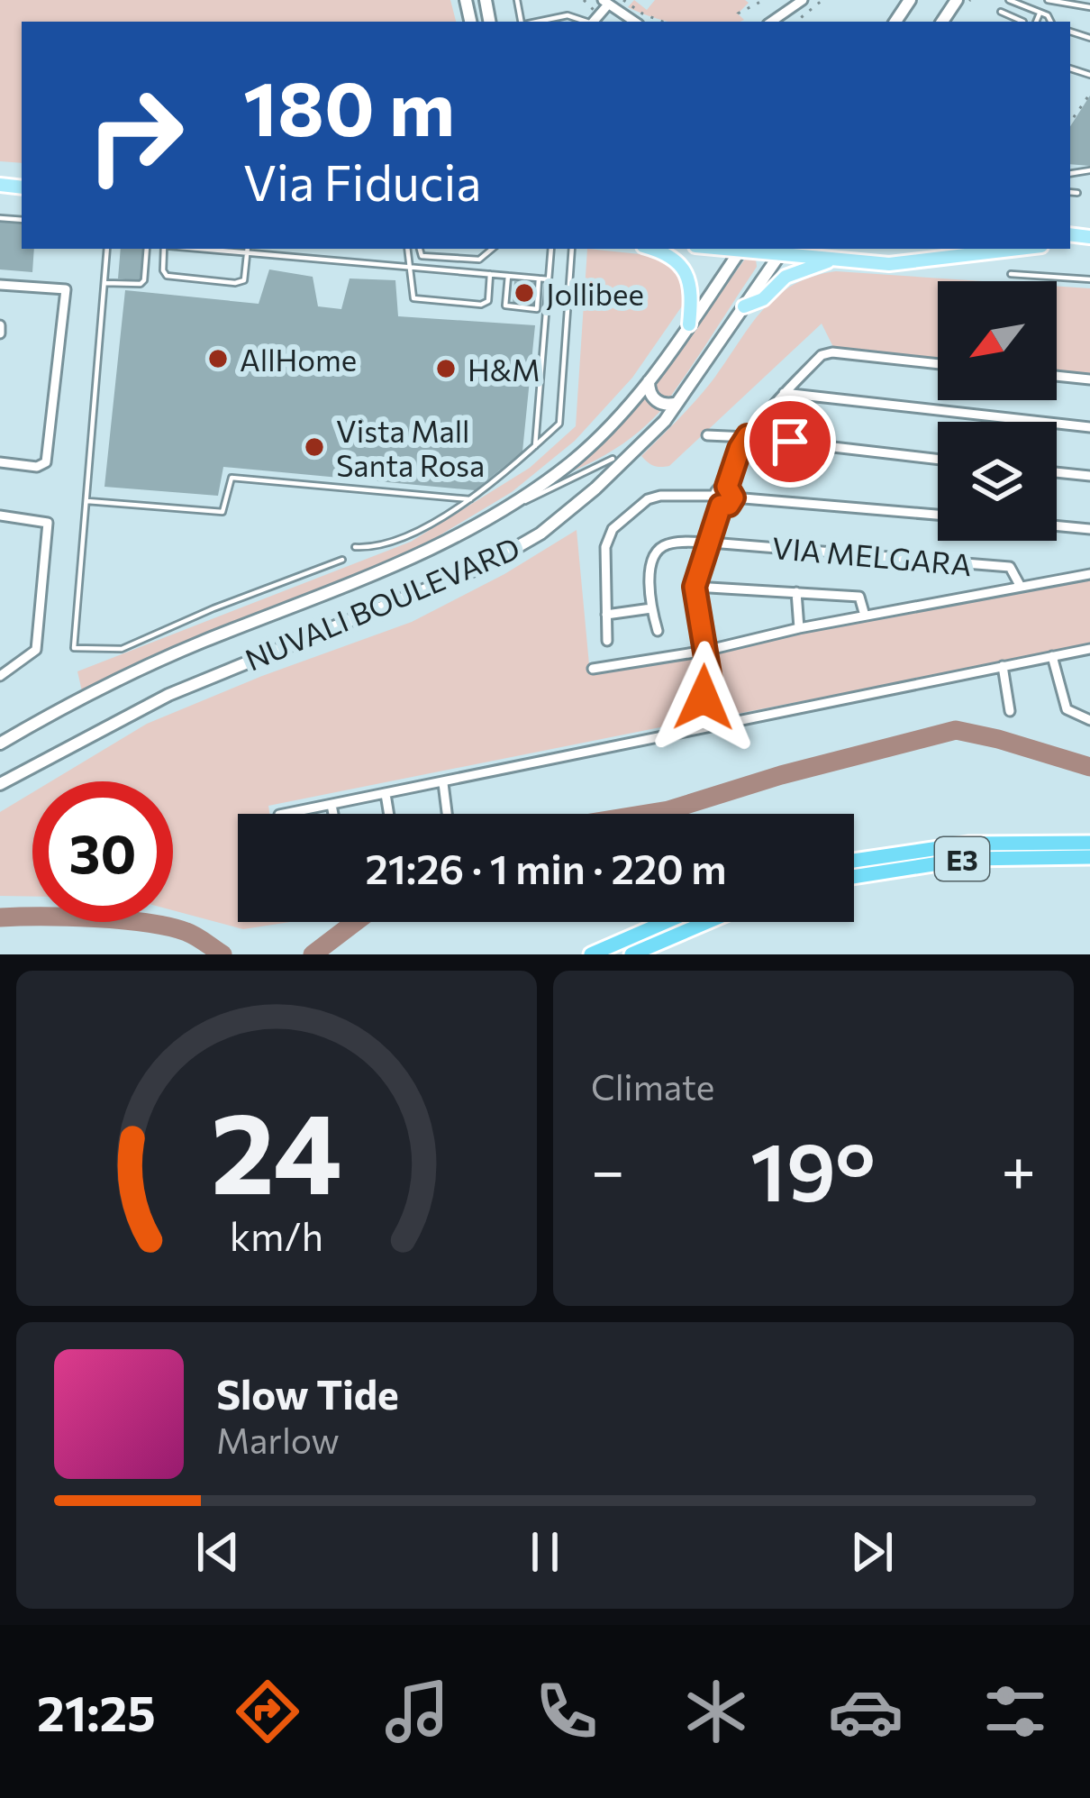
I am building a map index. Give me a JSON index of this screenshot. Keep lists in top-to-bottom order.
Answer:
{
  "streets": {
    "highway": ["E3"],
    "main road": ["NUVALI BOULEVARD"],
    "street": ["VIA MELGARA"]
  },
  "places": [
    "Jollibee",
    "AllHome",
    "H&M",
    "Vista Mall Santa Rosa"
  ],
  "north": "bottom left",
  "page": {
    "turn": ["180 m", "Via Fiducia"],
    "limit": "30",
    "trip": "21:26 · 1 min · 220 m",
    "tile": "Climate",
    "heat": ["−", "19°", "+"],
    "song": ["Slow Tide", "Marlow"],
    "tabs": "21:25",
    "gauge": ["24", "km/h"]
  }
}
